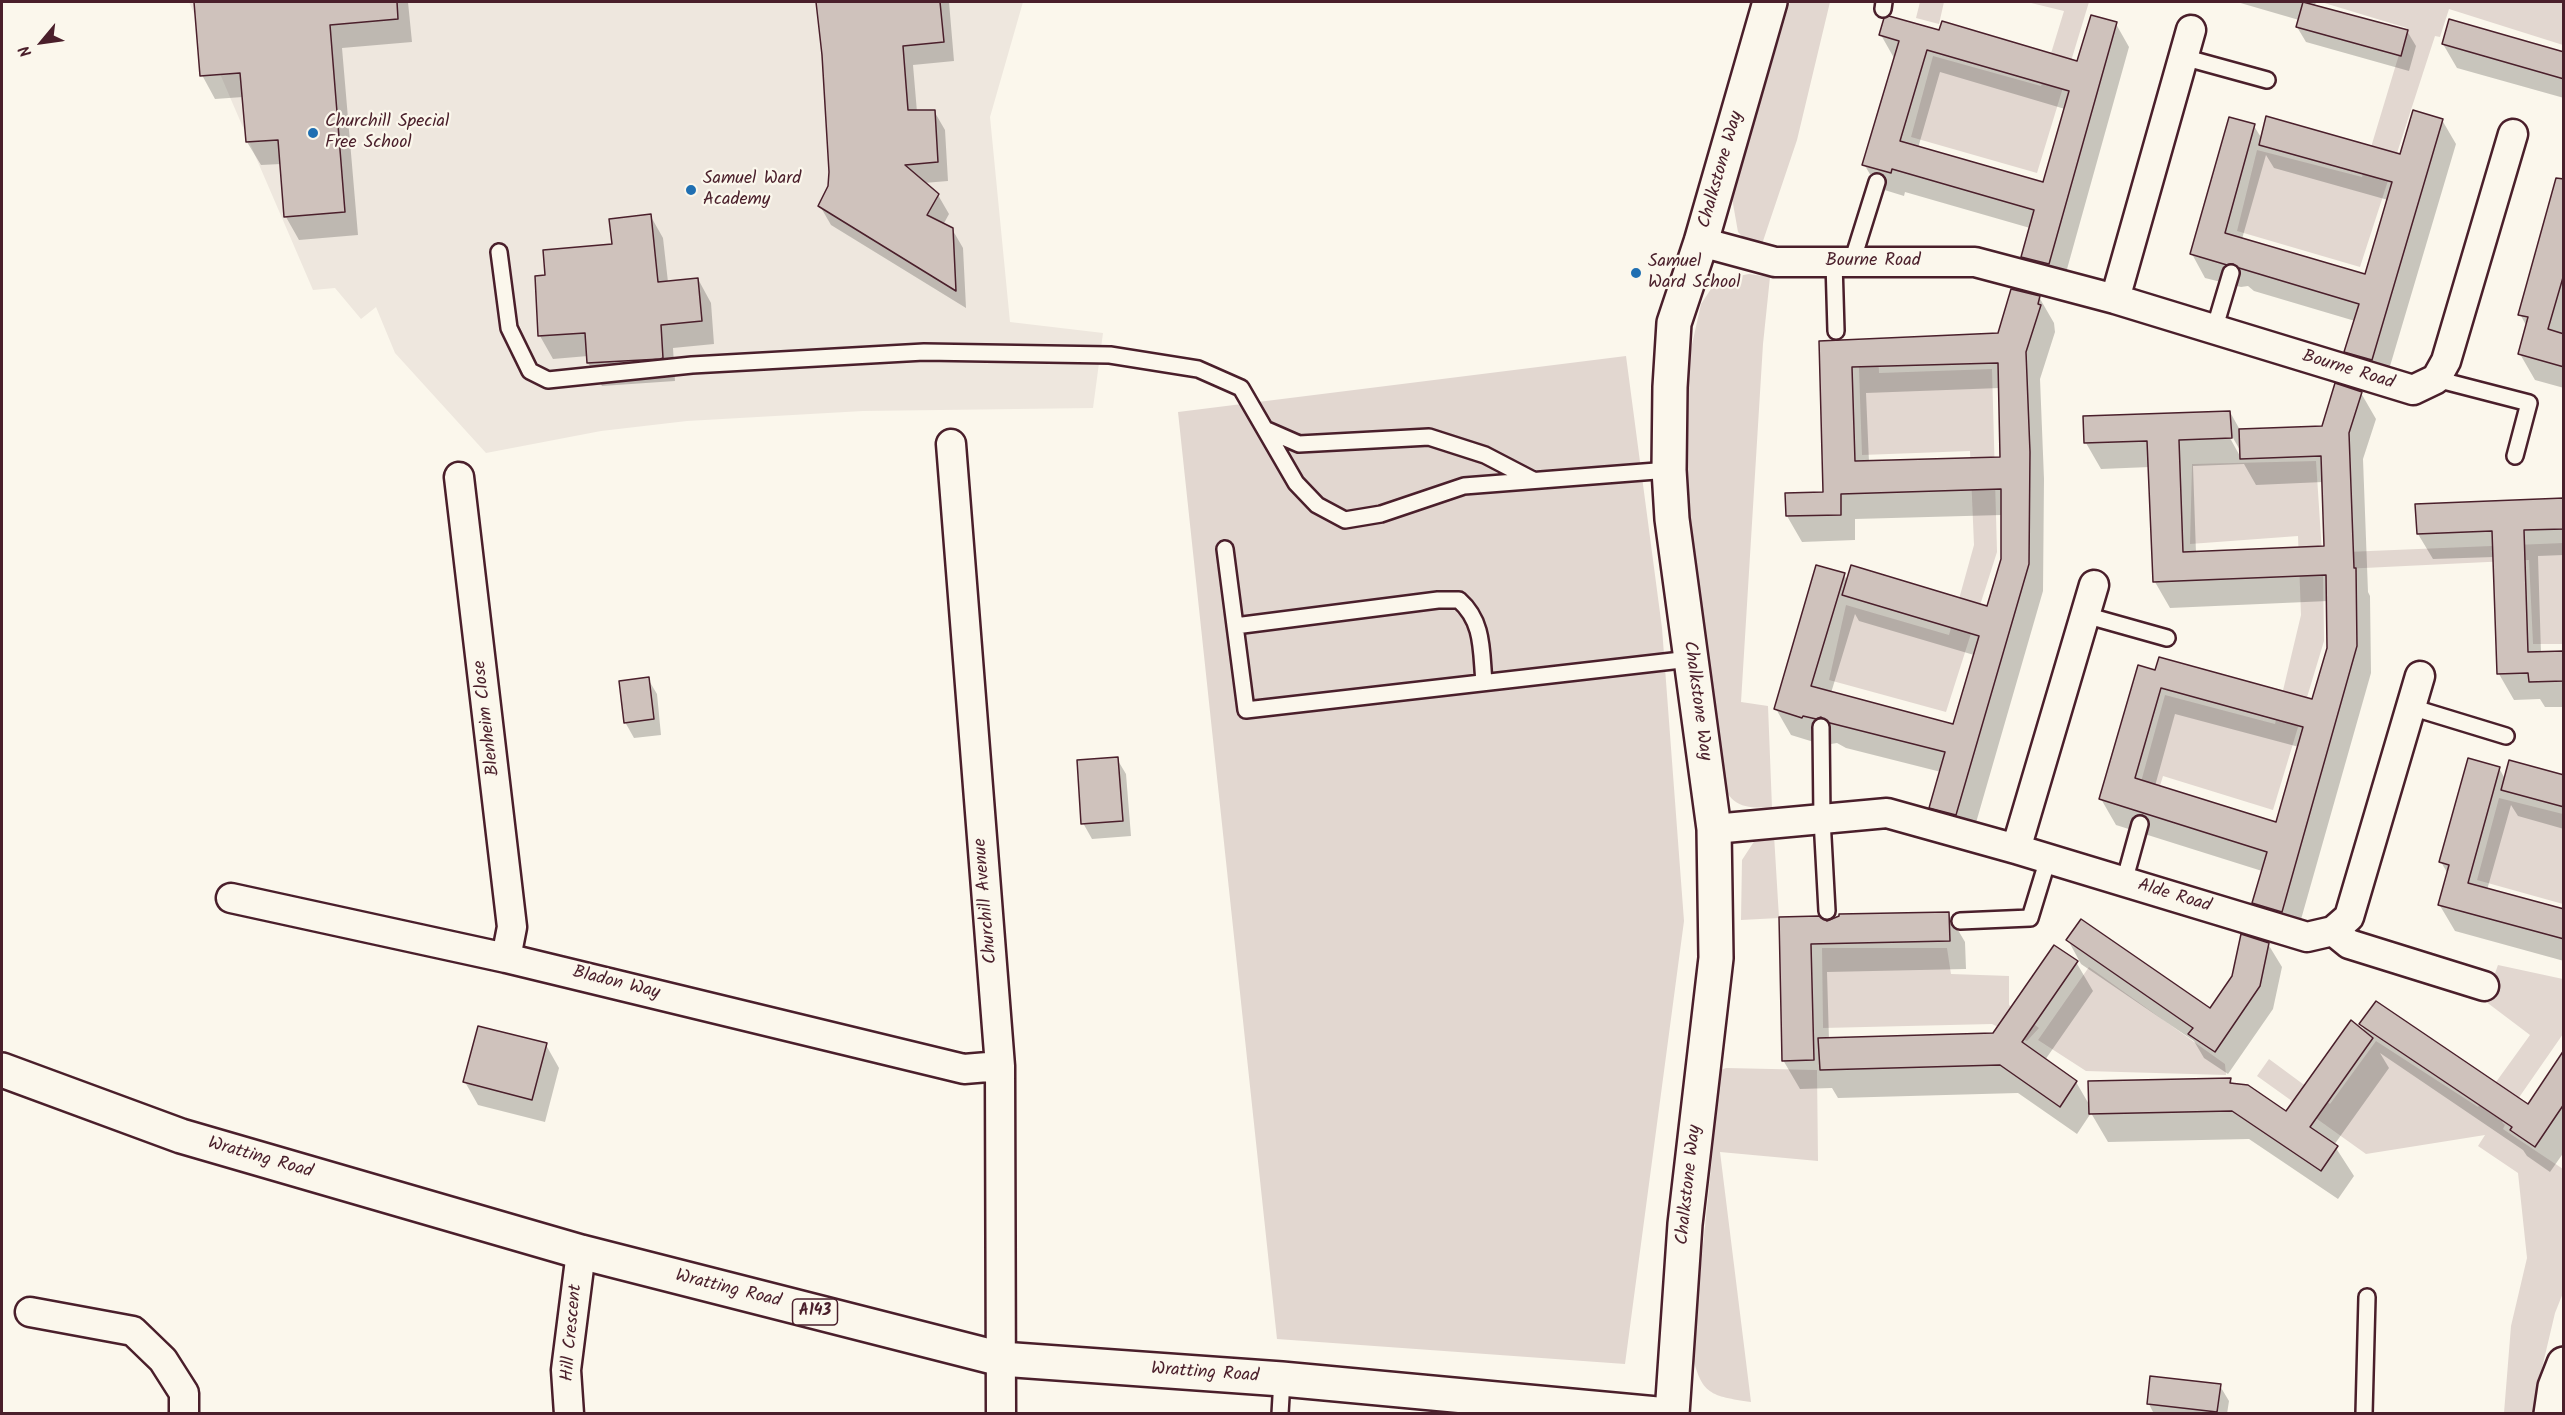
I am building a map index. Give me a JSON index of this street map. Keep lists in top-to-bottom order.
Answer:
{
  "streets": {
    "main road": ["Chalkstone Way", "Wratting Road", "A143"],
    "street": [
      "Bourne Road",
      "Blenheim Close",
      "Alde Road",
      "Churchill Avenue",
      "Bladon Way",
      "Hill Crescent"
    ]
  },
  "crossings": [
    ["Chalkstone Way", "Bourne Road"],
    ["Chalkstone Way", "Alde Road"],
    ["Blenheim Close", "Bladon Way"],
    ["Churchill Avenue", "Bladon Way"],
    ["Churchill Avenue", "Wratting Road"],
    ["Wratting Road", "Hill Crescent"]
  ],
  "places": ["Churchill Special Free School", "Samuel Ward Academy", "Samuel Ward School"],
  "north": "bottom left"
}
